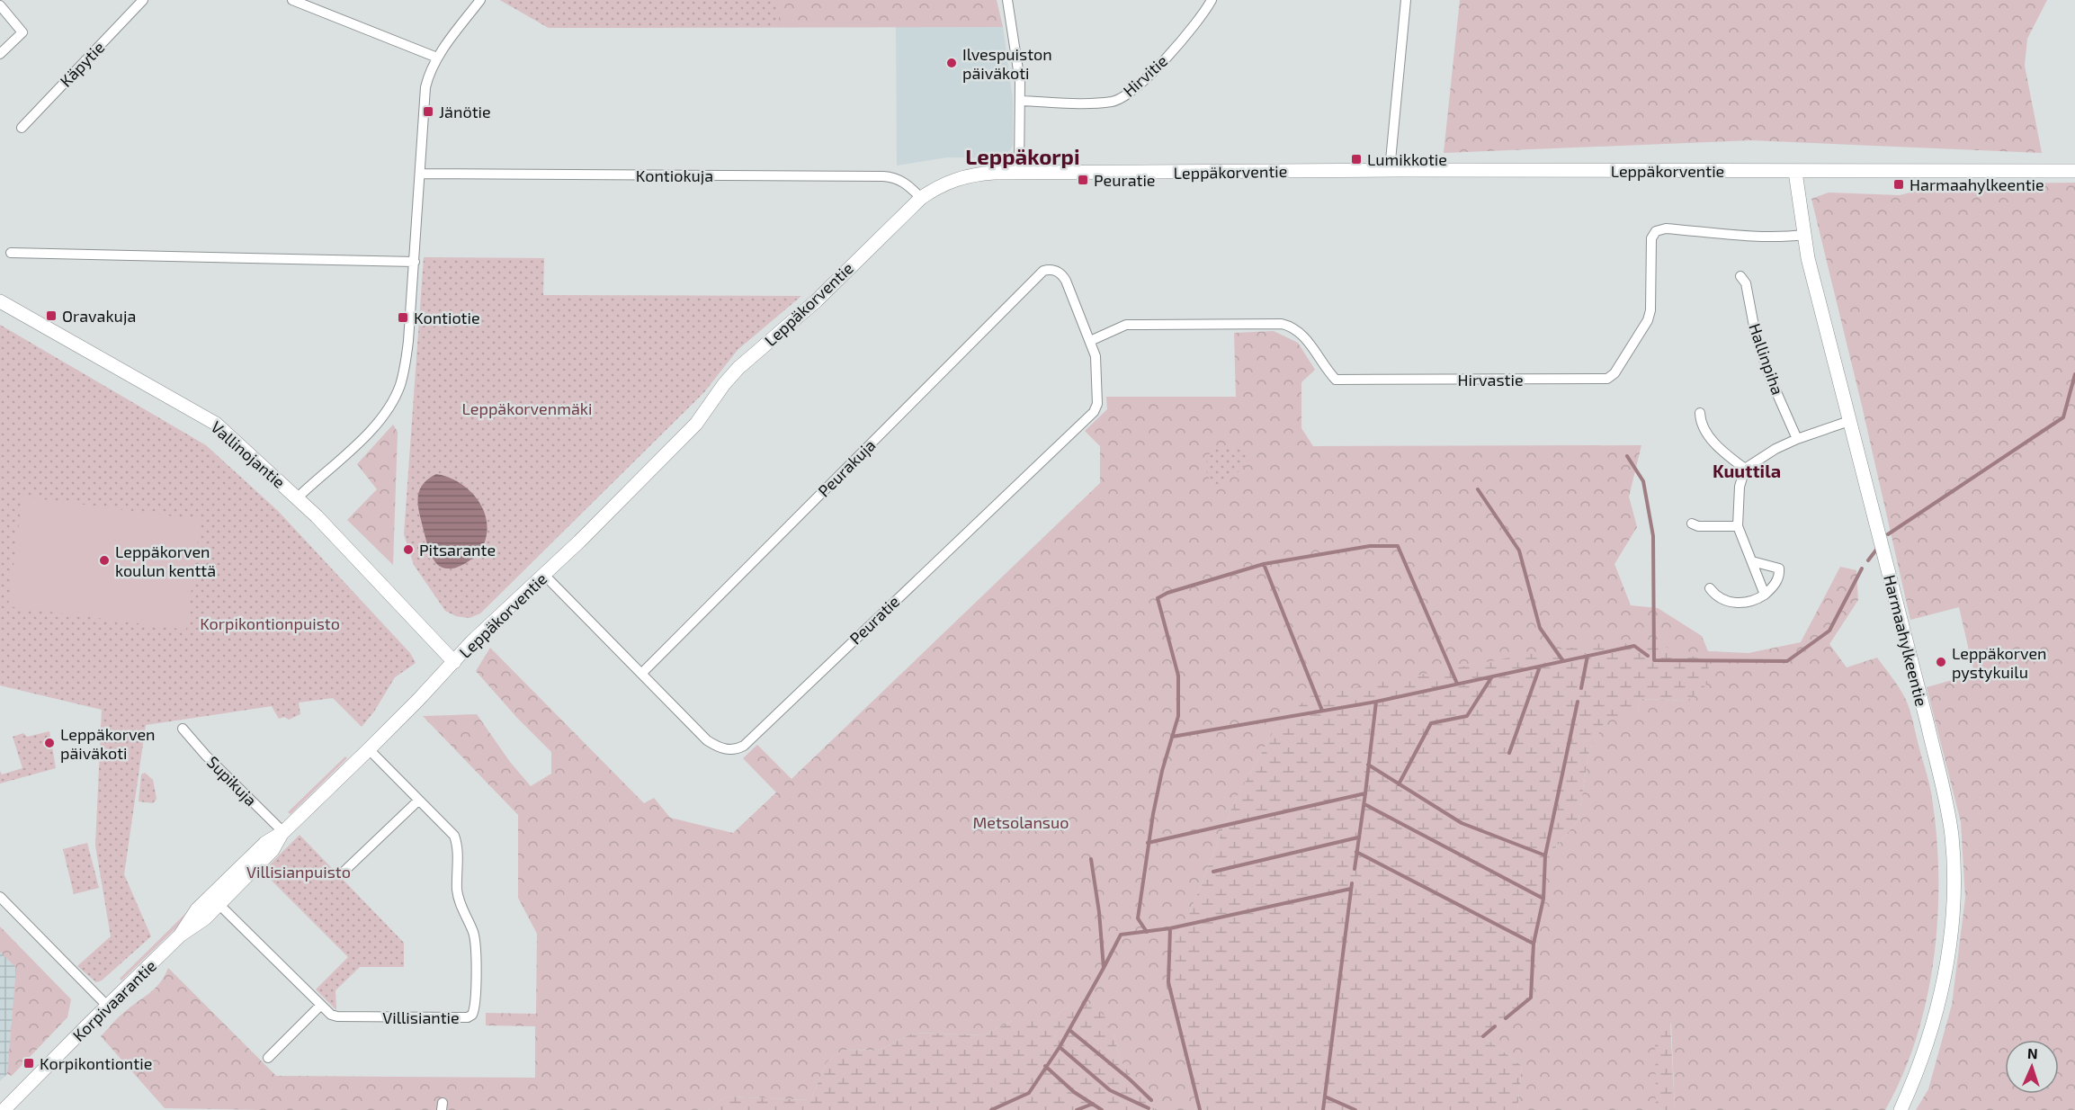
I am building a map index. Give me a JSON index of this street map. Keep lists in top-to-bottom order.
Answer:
{
  "streets": {
    "street": [
      "Käpytie",
      "Hirvitie",
      "Leppäkorventie",
      "Kontiokuja",
      "Hallinpiha",
      "Hirvastie",
      "Vallinojantie",
      "Peurakuja",
      "Peuratie",
      "Harmaahylkeentie",
      "Supikuja",
      "Korpivaarantie",
      "Villisiantie"
    ]
  },
  "crossings": [
    ["Leppäkorventie", "Kontiokuja"],
    ["Leppäkorventie", "Vallinojantie"],
    ["Leppäkorventie", "Peuratie"],
    ["Leppäkorventie", "Harmaahylkeentie"],
    ["Leppäkorventie", "Korpivaarantie"],
    ["Hirvastie", "Peuratie"],
    ["Hirvastie", "Harmaahylkeentie"],
    ["Vallinojantie", "Korpivaarantie"],
    ["Peurakuja", "Peuratie"],
    ["Supikuja", "Korpivaarantie"],
    ["Korpivaarantie", "Villisiantie"]
  ],
  "districts": ["Leppäkorpi", "Kuuttila"],
  "parks": [
    "Leppäkorvenmäki",
    "Korpikontionpuisto",
    "Metsolansuo",
    "Villisianpuisto"
  ],
  "places": {
    "other": [
      "Ilvespuiston päiväkoti",
      "Pitsarante",
      "Leppäkorven koulun kenttä",
      "Leppäkorven pystykuilu",
      "Leppäkorven päiväkoti"
    ],
    "transit": [
      "Jänötie",
      "Lumikkotie",
      "Peuratie",
      "Harmaahylkeentie",
      "Oravakuja",
      "Kontiotie",
      "Korpikontiontie"
    ]
  },
  "north": "top"
}
